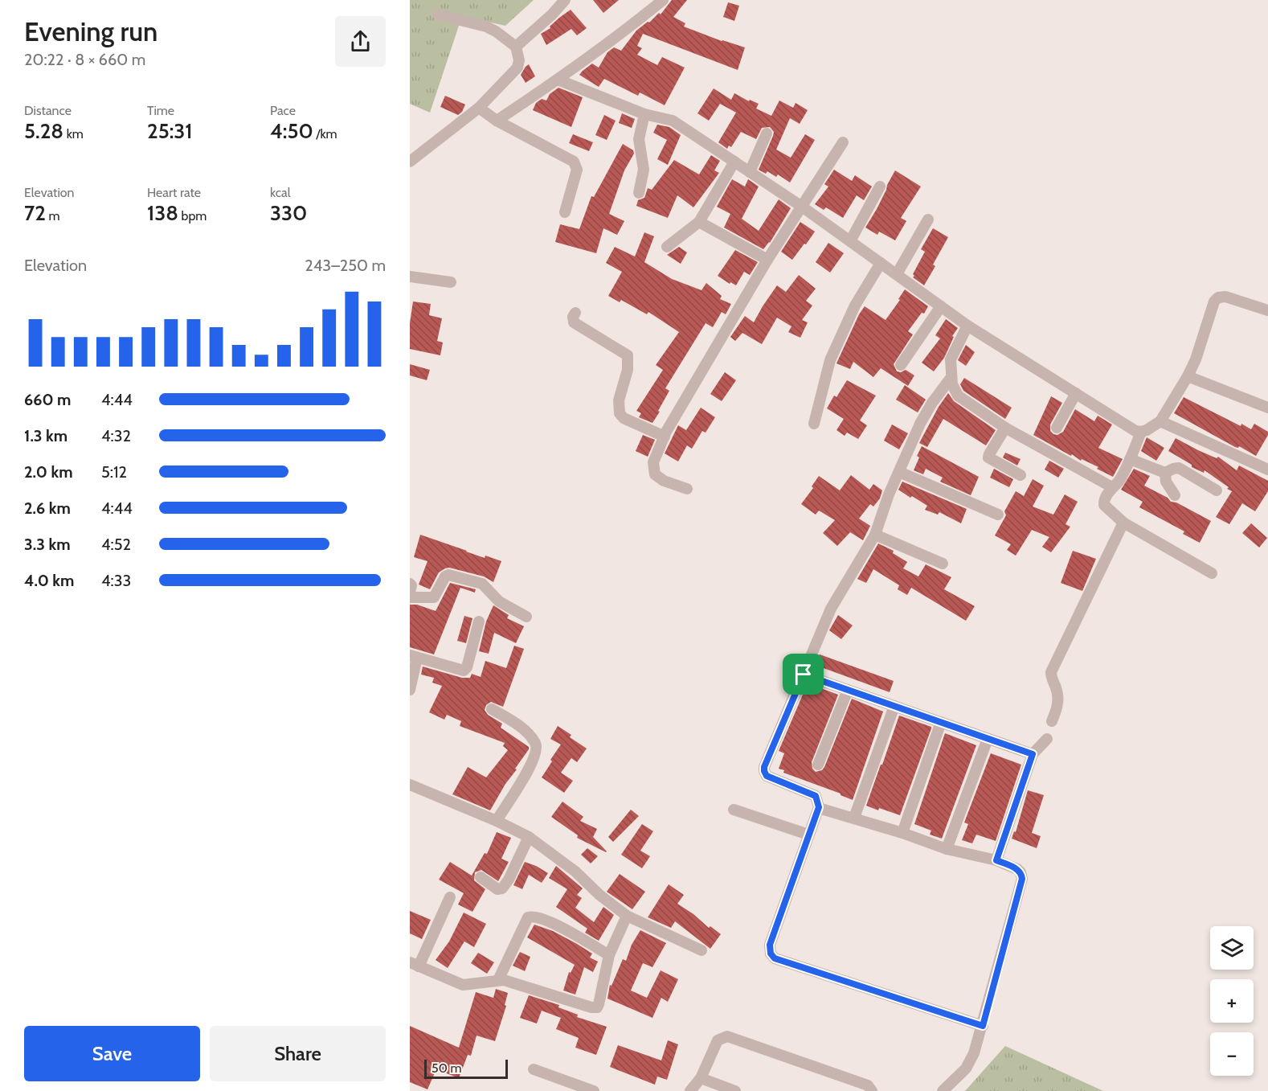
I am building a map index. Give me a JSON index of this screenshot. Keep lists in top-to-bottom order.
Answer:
{
  "scale_bar": "50 m",
  "page": {
    "heading": ["Evening run", "20:22 · 8 × 660 m"],
    "stats": [
      ["Distance", "5.28 km"],
      ["Time", "25:31"],
      ["Pace", "4:50 /km"],
      ["Elevation", "72 m"],
      ["Heart rate", "138 bpm"],
      ["kcal", "330"]
    ],
    "chart": ["Elevation", "243–250 m"],
    "list": [
      {
        "name": "660 m",
        "note": "4:44"
      },
      {
        "name": "1.3 km",
        "note": "4:32"
      },
      {
        "name": "2.0 km",
        "note": "5:12"
      },
      {
        "name": "2.6 km",
        "note": "4:44"
      },
      {
        "name": "3.3 km",
        "note": "4:52"
      },
      {
        "name": "4.0 km",
        "note": "4:33"
      }
    ],
    "map_buttons": ["+", "−"],
    "buttons": ["Save", "Share"],
    "scale": "50 m"
  }
}
